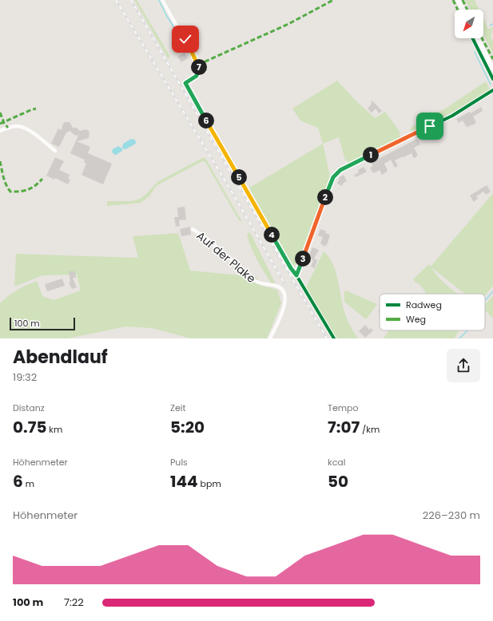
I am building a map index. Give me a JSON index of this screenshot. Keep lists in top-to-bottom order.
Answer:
{
  "streets": {
    "street": ["Auf der Plake"]
  },
  "legend": ["Radweg", "Weg"],
  "scale_bar": "100 m",
  "north": "bottom left",
  "page": {
    "pins": [
      "7",
      "6",
      "1",
      "5",
      "2",
      "4",
      "3"
    ],
    "scale": "100 m",
    "heading": ["Abendlauf", "19:32"],
    "stats": [
      ["Distanz", "0.75 km"],
      ["Zeit", "5:20"],
      ["Tempo", "7:07 /km"],
      ["Höhenmeter", "6 m"],
      ["Puls", "144 bpm"],
      ["kcal", "50"]
    ],
    "chart": ["Höhenmeter", "226–230 m"],
    "list": [
      {
        "name": "100 m",
        "note": "7:22"
      }
    ]
  }
}
